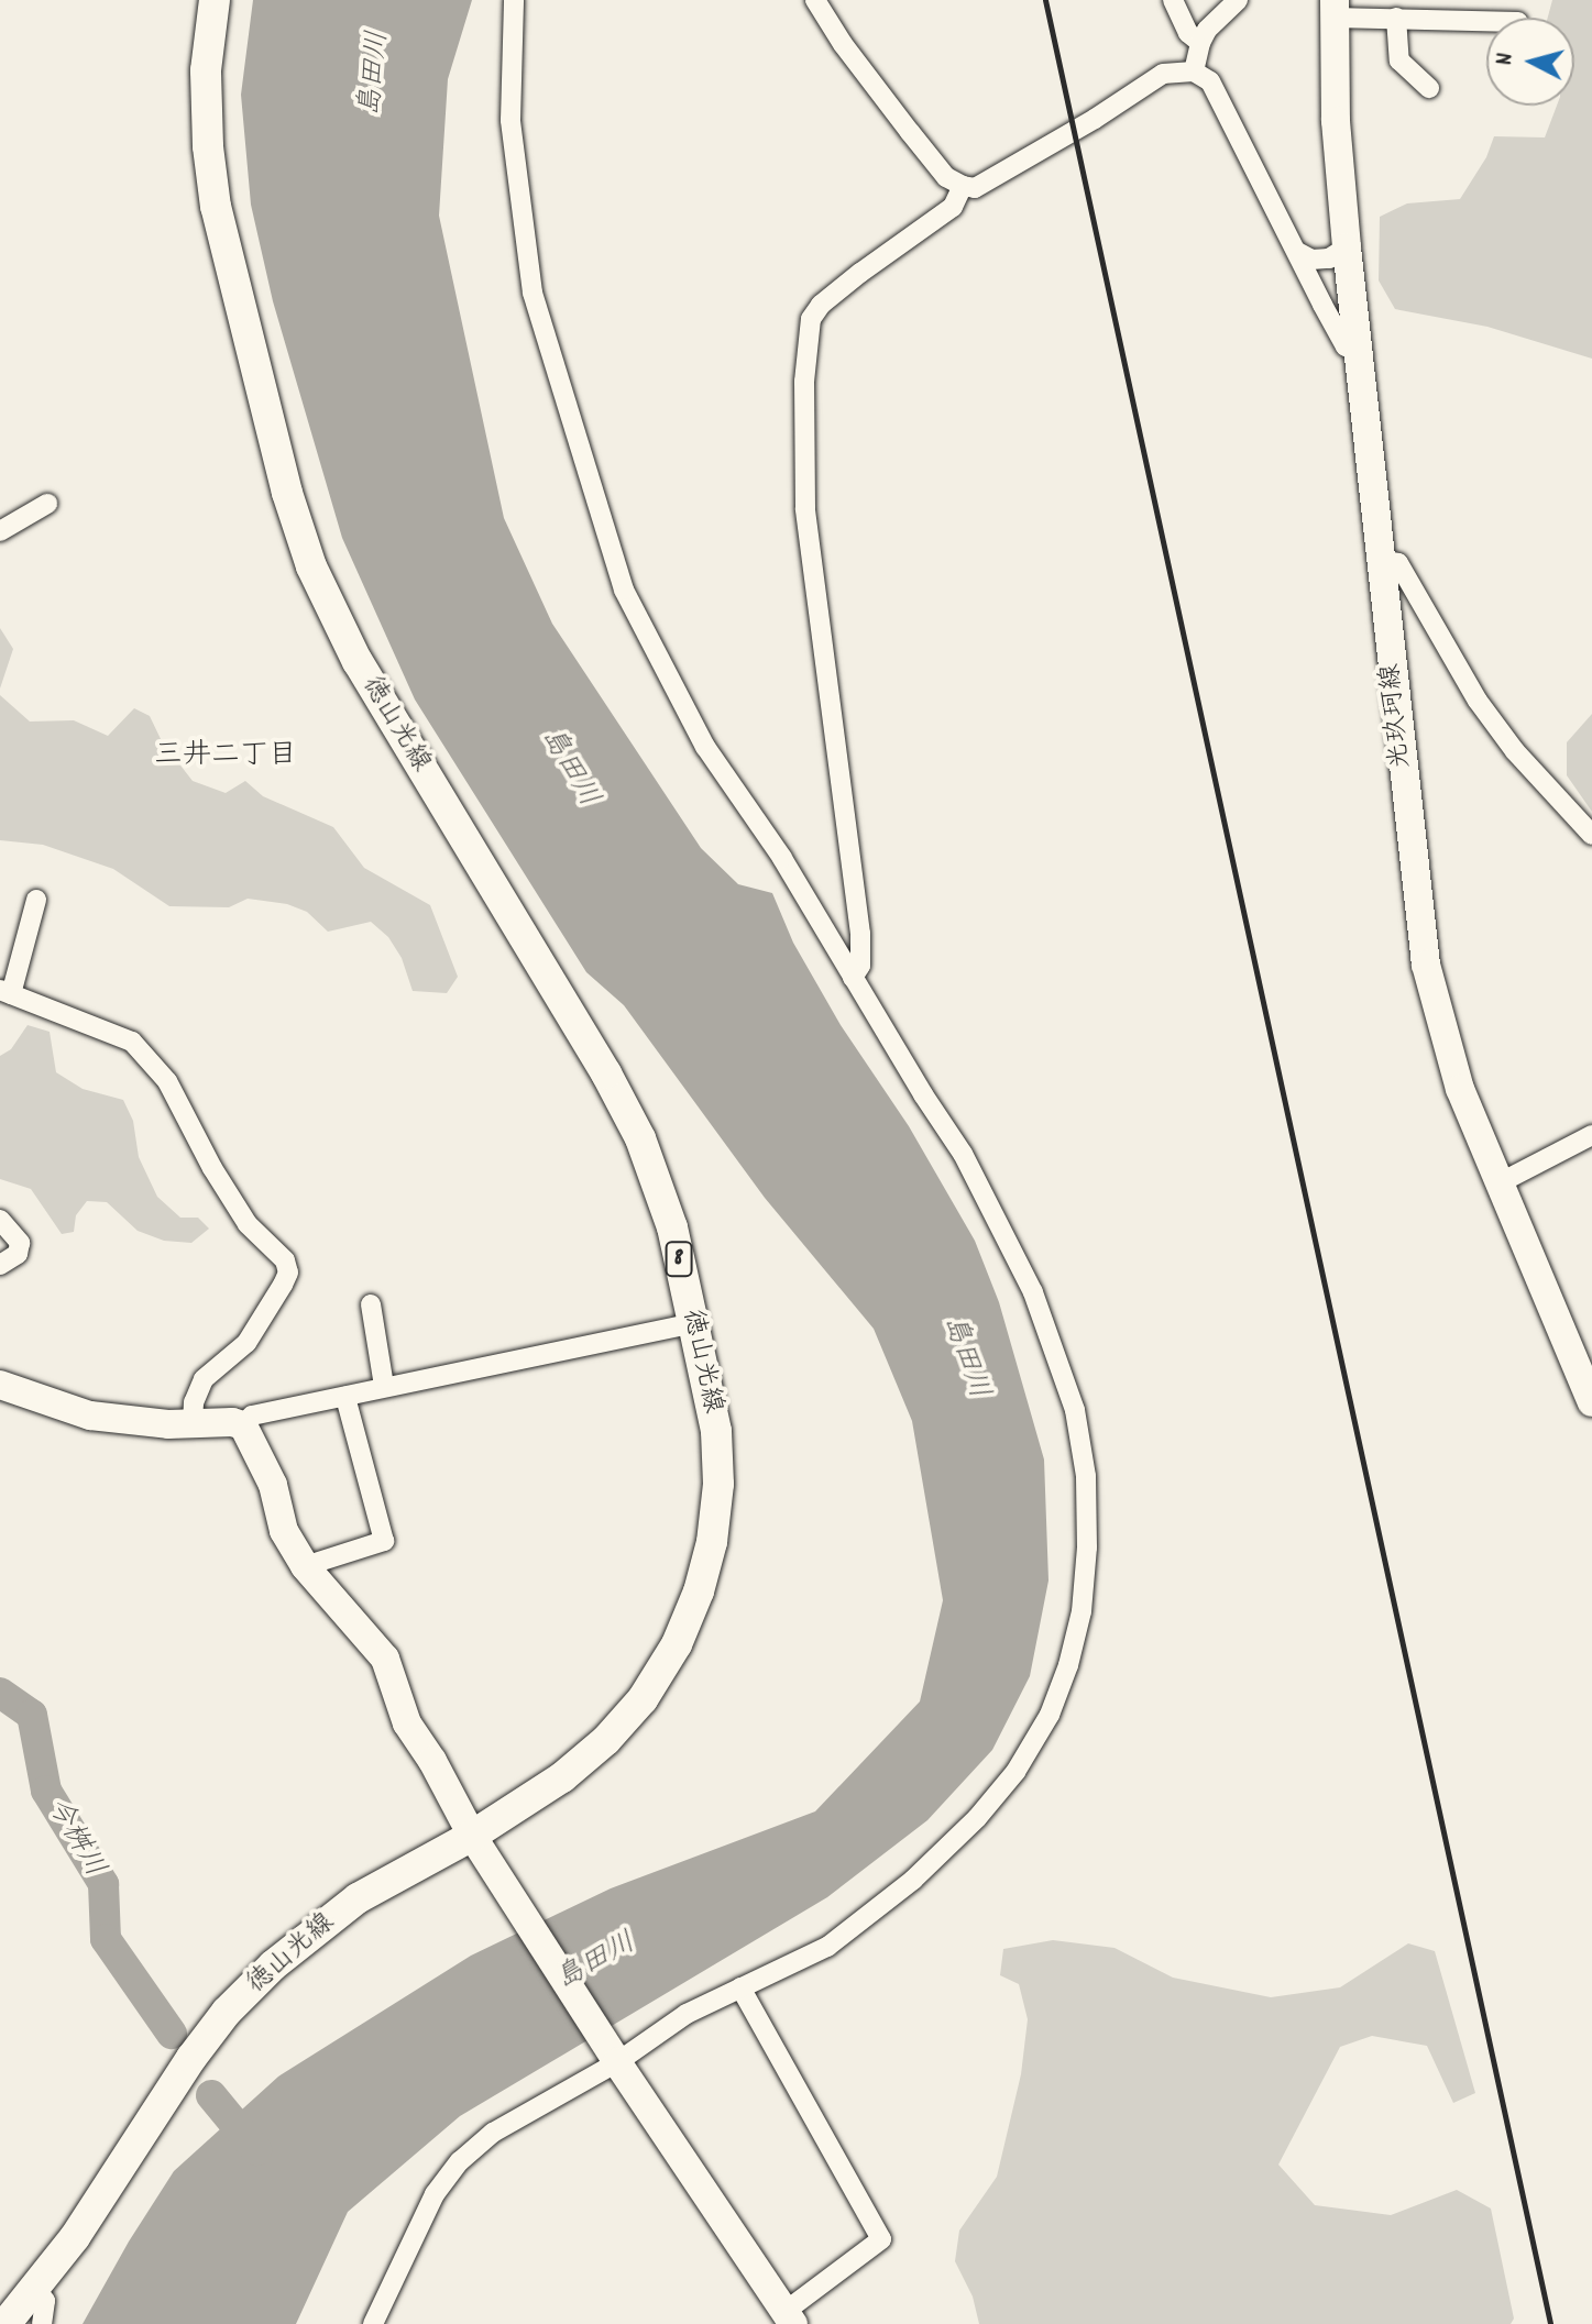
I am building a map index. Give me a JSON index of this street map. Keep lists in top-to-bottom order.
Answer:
{
  "streets": {
    "main road": ["光玖珂線", "徳山光線", "8"]
  },
  "districts": ["三井二丁目"],
  "water": ["島田川", "今桝川"],
  "north": "left"
}
